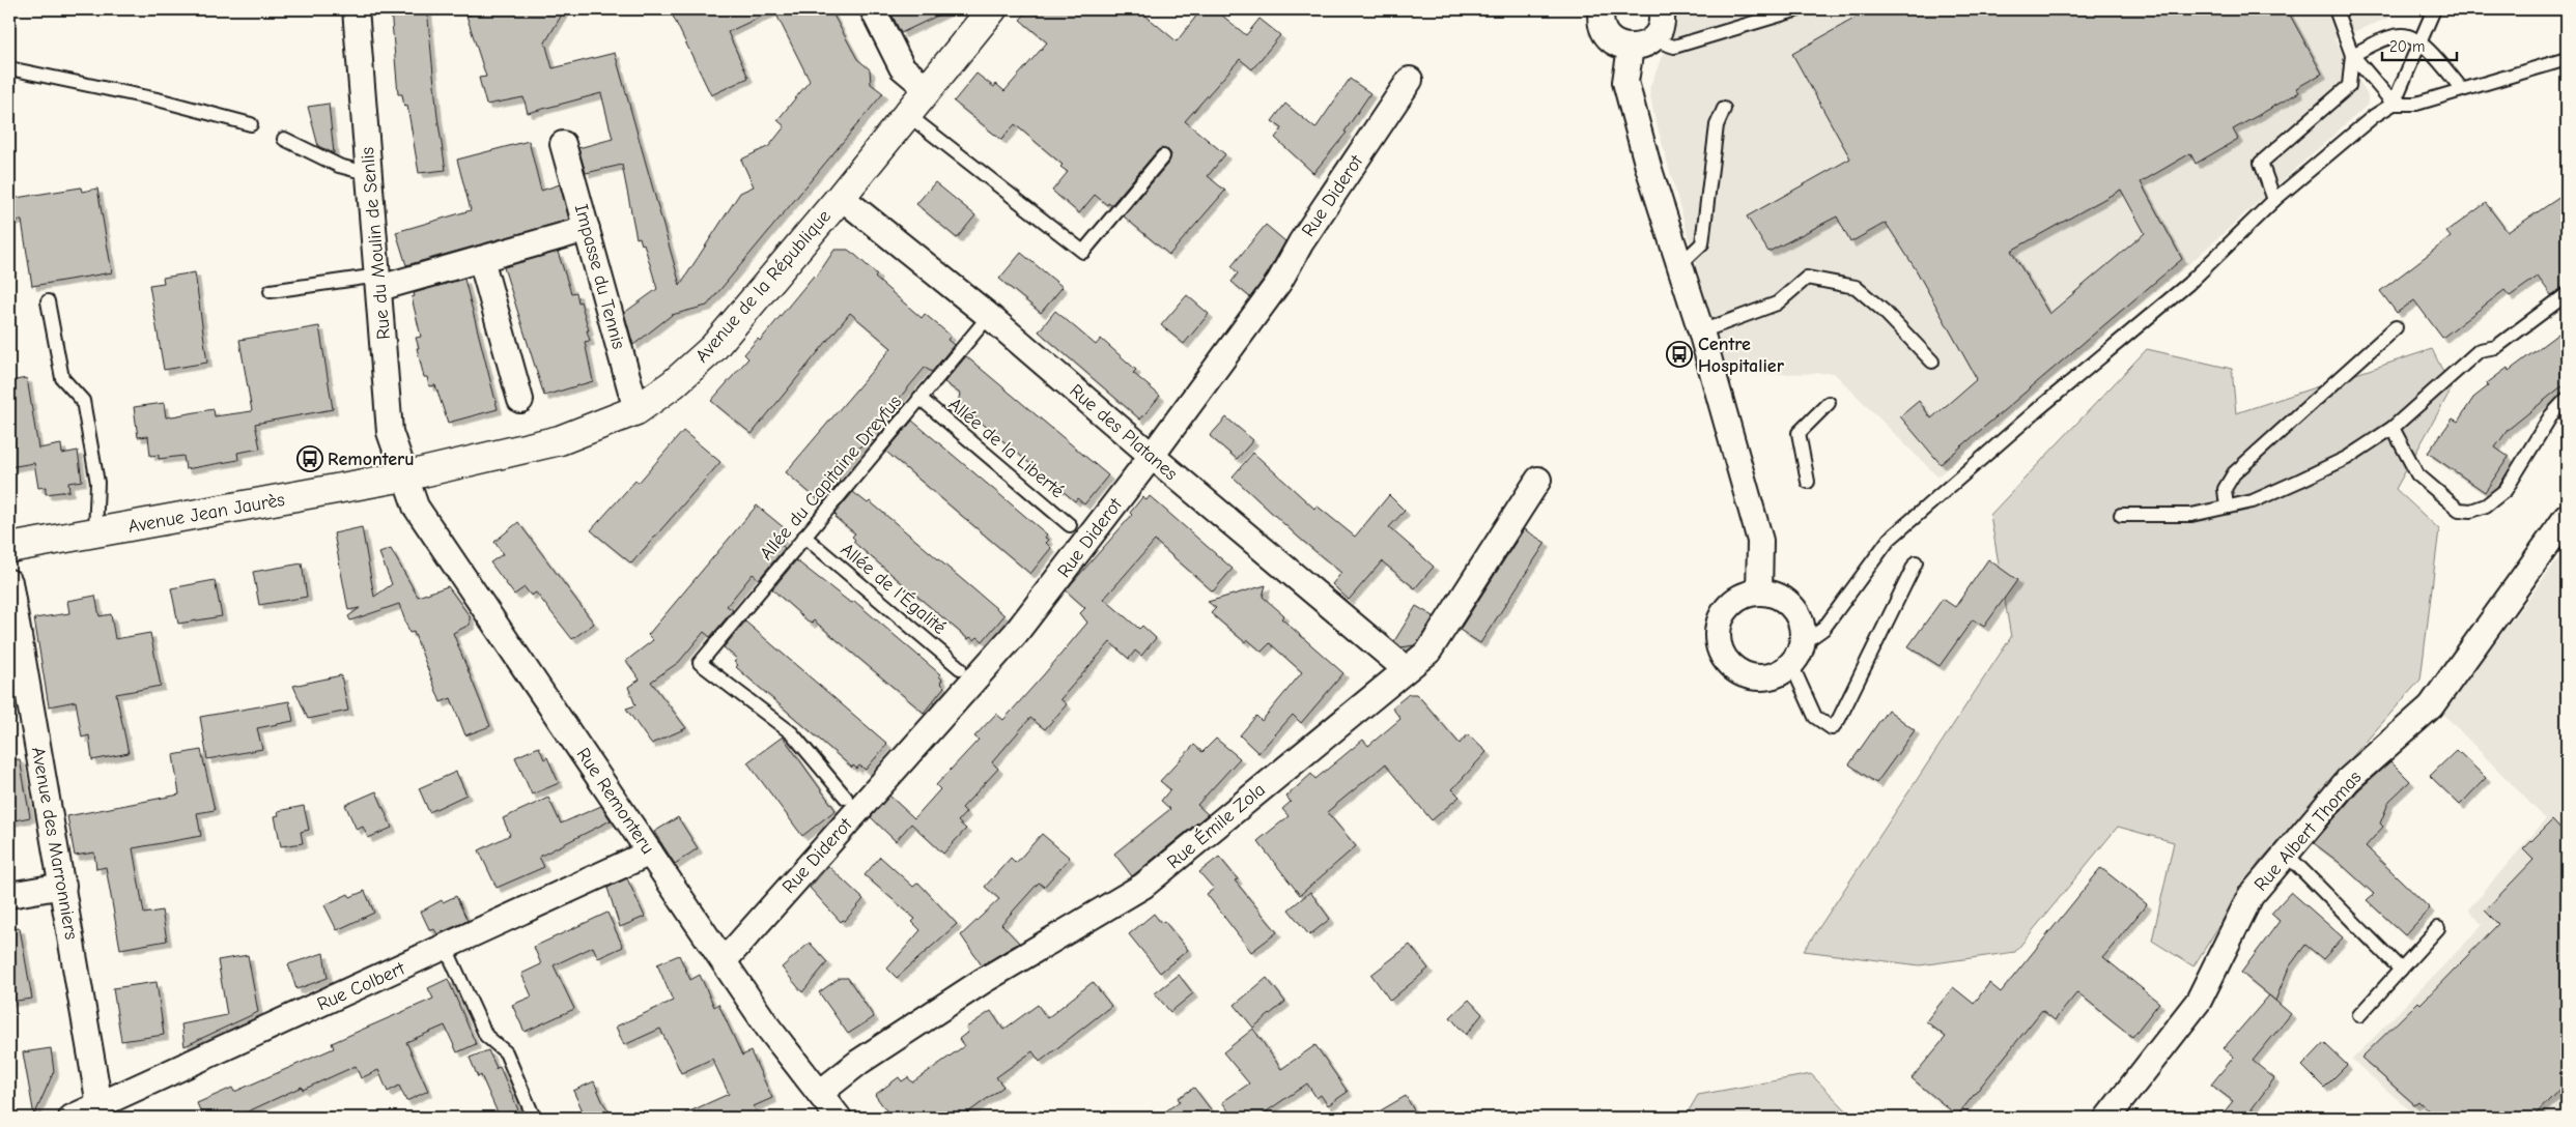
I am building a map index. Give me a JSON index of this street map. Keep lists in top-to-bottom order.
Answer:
{
  "streets": {
    "street": [
      "Rue Diderot",
      "Rue du Moulin de Senlis",
      "Impasse du Tennis",
      "Avenue de la République",
      "Rue des Platanes",
      "Avenue Jean Jaurès",
      "Rue Remonteru",
      "Rue Émile Zola",
      "Rue Albert Thomas",
      "Avenue des Marronniers",
      "Rue Colbert"
    ],
    "lane": ["Allée de la Liberté", "Allée du Capitaine Dreyfus", "Allée de l'Égalité"]
  },
  "crossings": [
    ["Rue Diderot", "Rue des Platanes"],
    ["Rue Diderot", "Rue Remonteru"],
    ["Rue du Moulin de Senlis", "Avenue de la République"],
    ["Rue du Moulin de Senlis", "Avenue Jean Jaurès"],
    ["Rue du Moulin de Senlis", "Rue Remonteru"],
    ["Impasse du Tennis", "Avenue de la République"],
    ["Avenue de la République", "Rue des Platanes"],
    ["Avenue de la République", "Avenue Jean Jaurès"],
    ["Avenue de la République", "Rue Remonteru"],
    ["Rue des Platanes", "Allée du Capitaine Dreyfus"],
    ["Rue des Platanes", "Rue Émile Zola"],
    ["Allée de la Liberté", "Allée du Capitaine Dreyfus"],
    ["Allée du Capitaine Dreyfus", "Allée de l'Égalité"],
    ["Avenue Jean Jaurès", "Rue Remonteru"],
    ["Rue Remonteru", "Rue Émile Zola"],
    ["Rue Remonteru", "Rue Colbert"],
    ["Avenue des Marronniers", "Rue Colbert"]
  ],
  "places": {
    "bus stop": ["Centre Hospitalier", "Remonteru"]
  },
  "scale_bar": "20 m"
}
